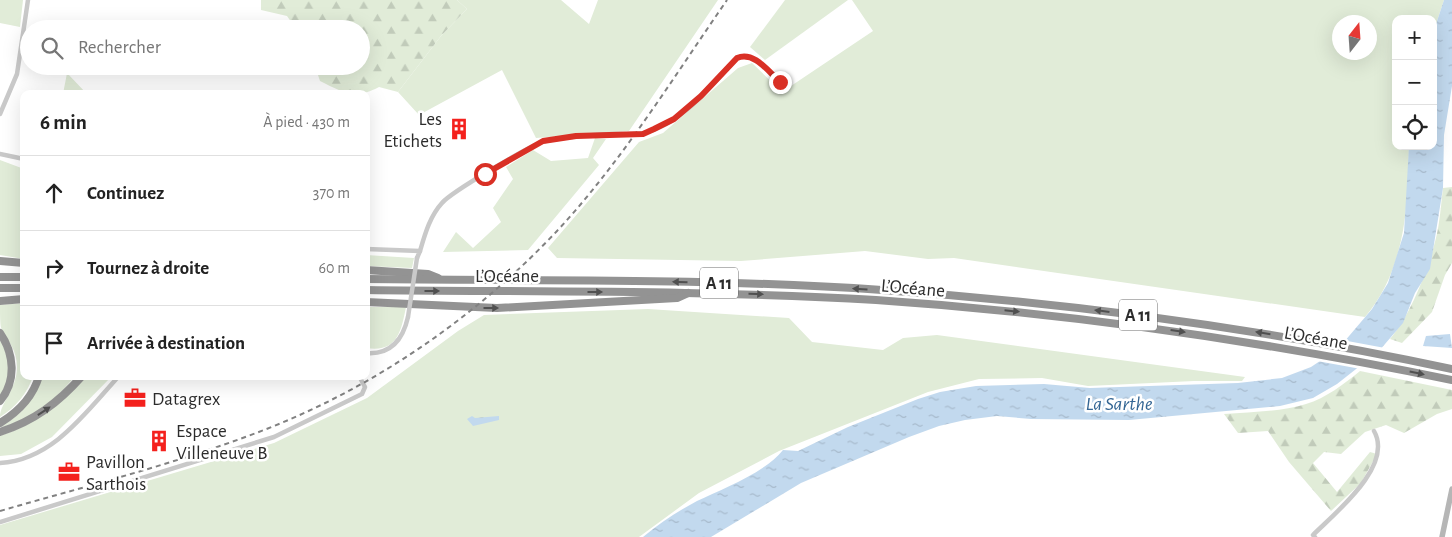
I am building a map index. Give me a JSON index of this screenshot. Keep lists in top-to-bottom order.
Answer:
{
  "streets": {
    "highway": ["L’Océane", "A 11"]
  },
  "water": ["La Sarthe"],
  "places": {
    "building": ["Les Etichets", "Espace Villeneuve B"],
    "office": ["Datagrex", "Pavillon Sarthois"]
  },
  "north": "top",
  "page": {
    "map_buttons": ["+", "−"],
    "search": "Rechercher",
    "heading": ["6 min", "À pied · 430 m"],
    "list": [
      ["Continuez", "370 m"],
      ["Tournez à droite", "60 m"],
      "Arrivée à destination"
    ]
  }
}
